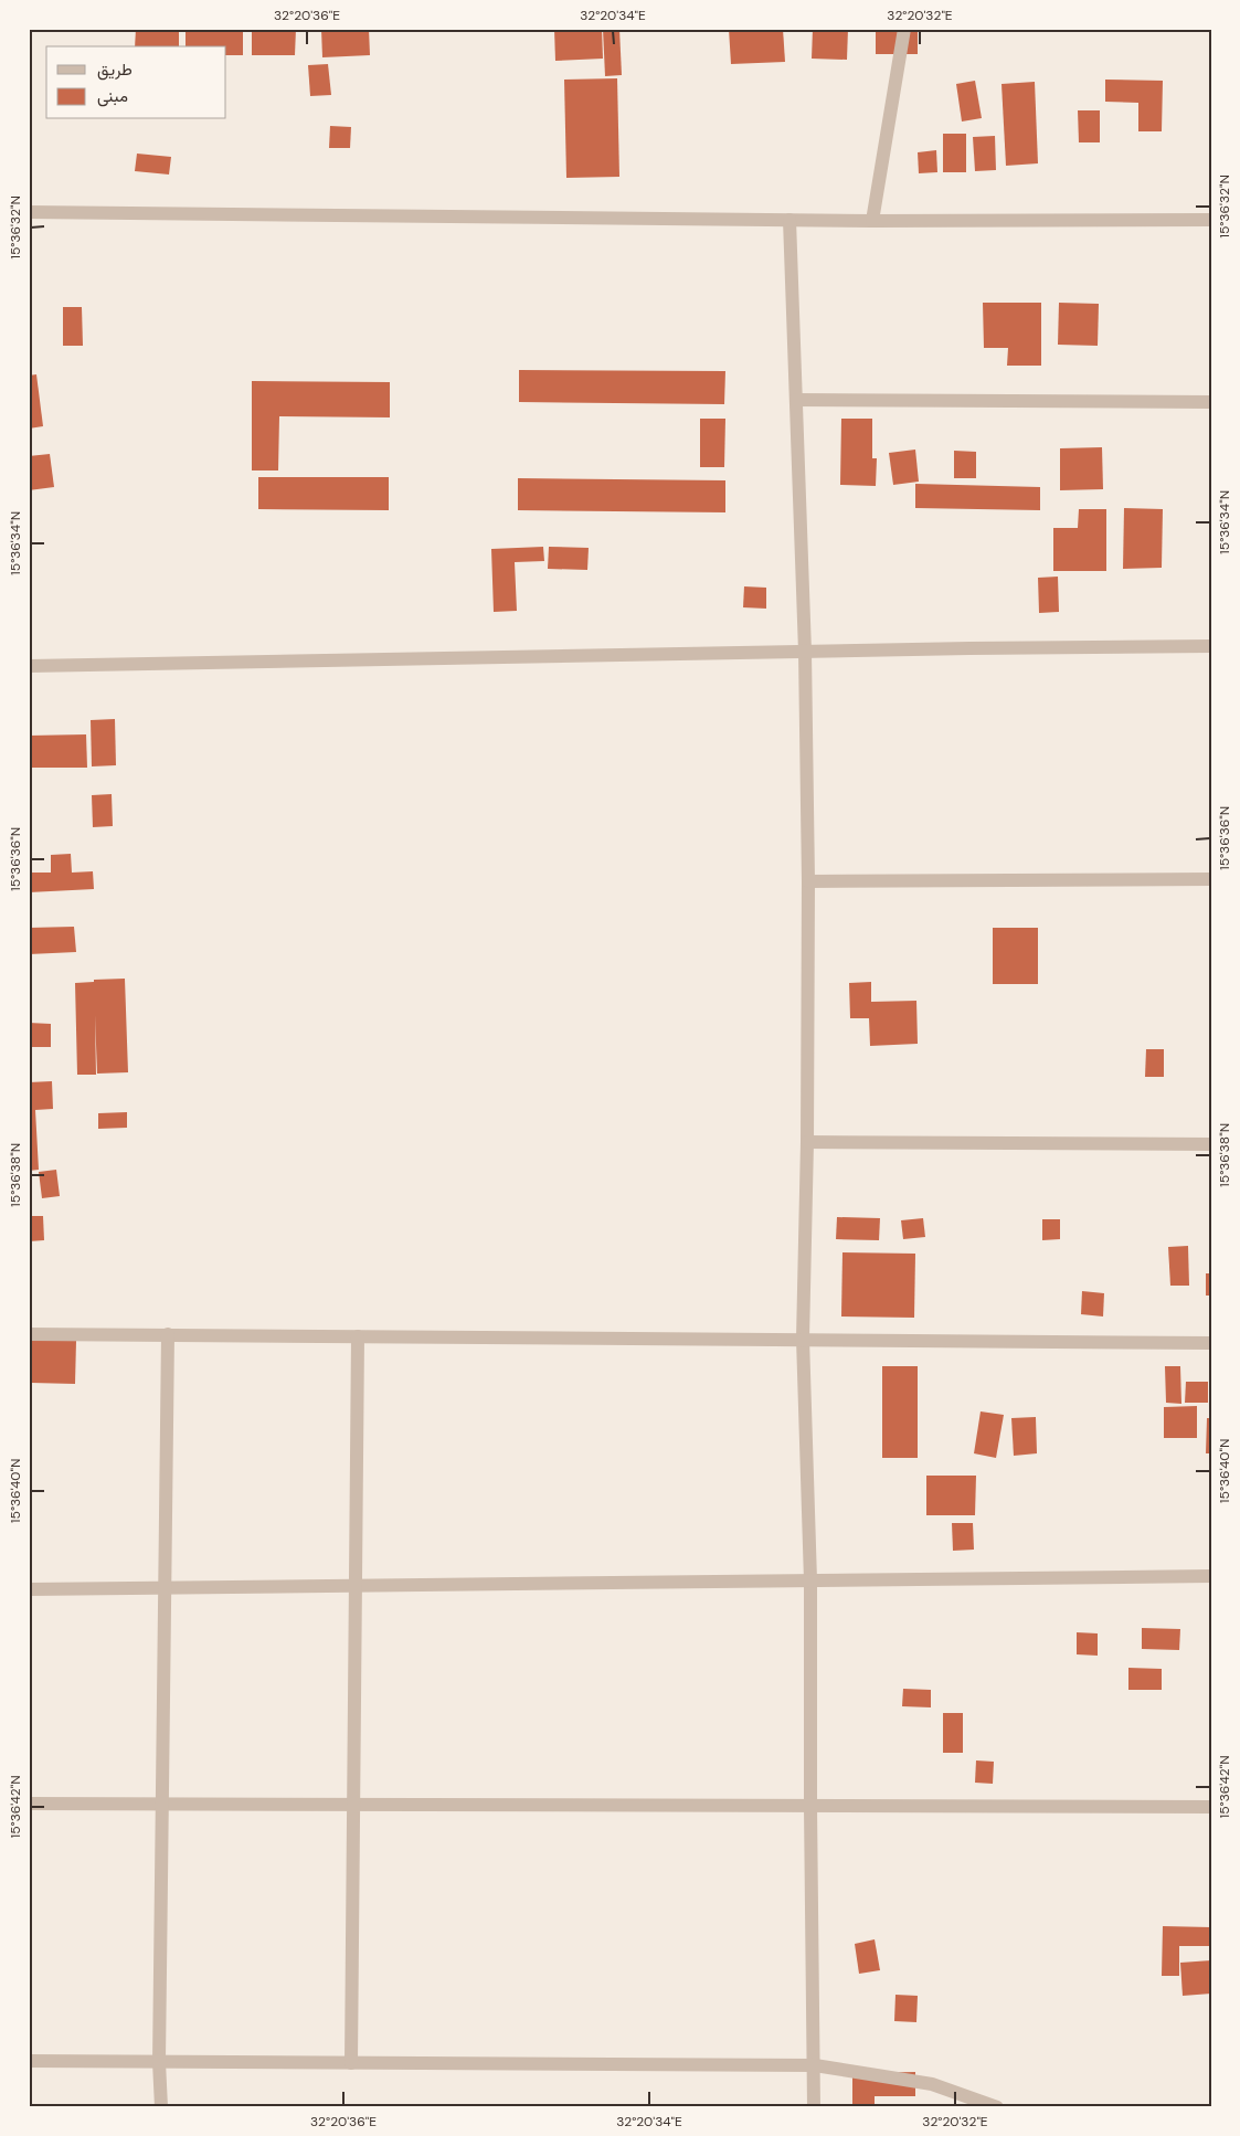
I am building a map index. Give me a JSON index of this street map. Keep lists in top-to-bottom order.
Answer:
{
  "legend": ["طريق", "مبنى"],
  "coordinates": [
    "32°20'36\"E",
    "32°20'34\"E",
    "32°20'32\"E",
    "15°36'32\"N",
    "15°36'34\"N",
    "15°36'36\"N",
    "15°36'38\"N",
    "15°36'40\"N",
    "15°36'42\"N"
  ]
}
